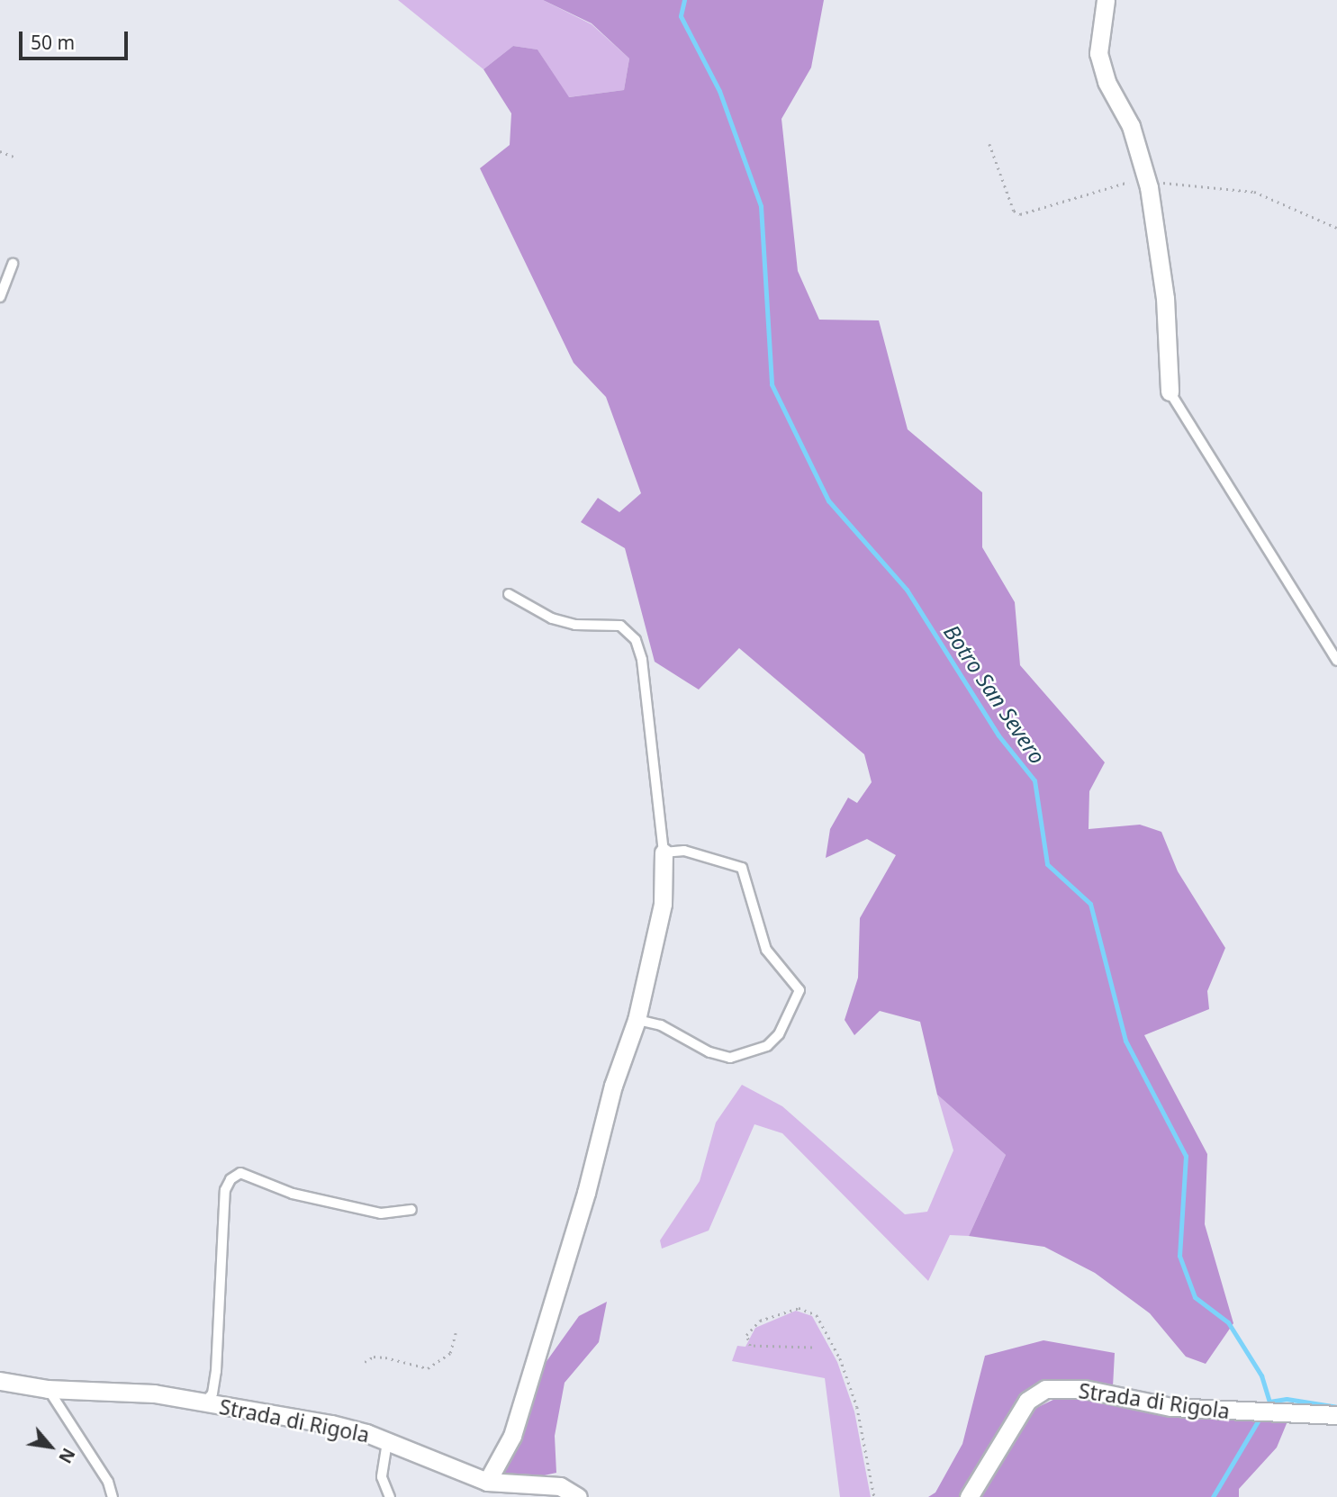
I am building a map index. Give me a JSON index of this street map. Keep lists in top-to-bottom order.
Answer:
{
  "streets": {
    "street": ["Strada di Rigola"]
  },
  "water": ["Botro San Severo"],
  "scale_bar": "50 m",
  "north": "bottom right"
}
